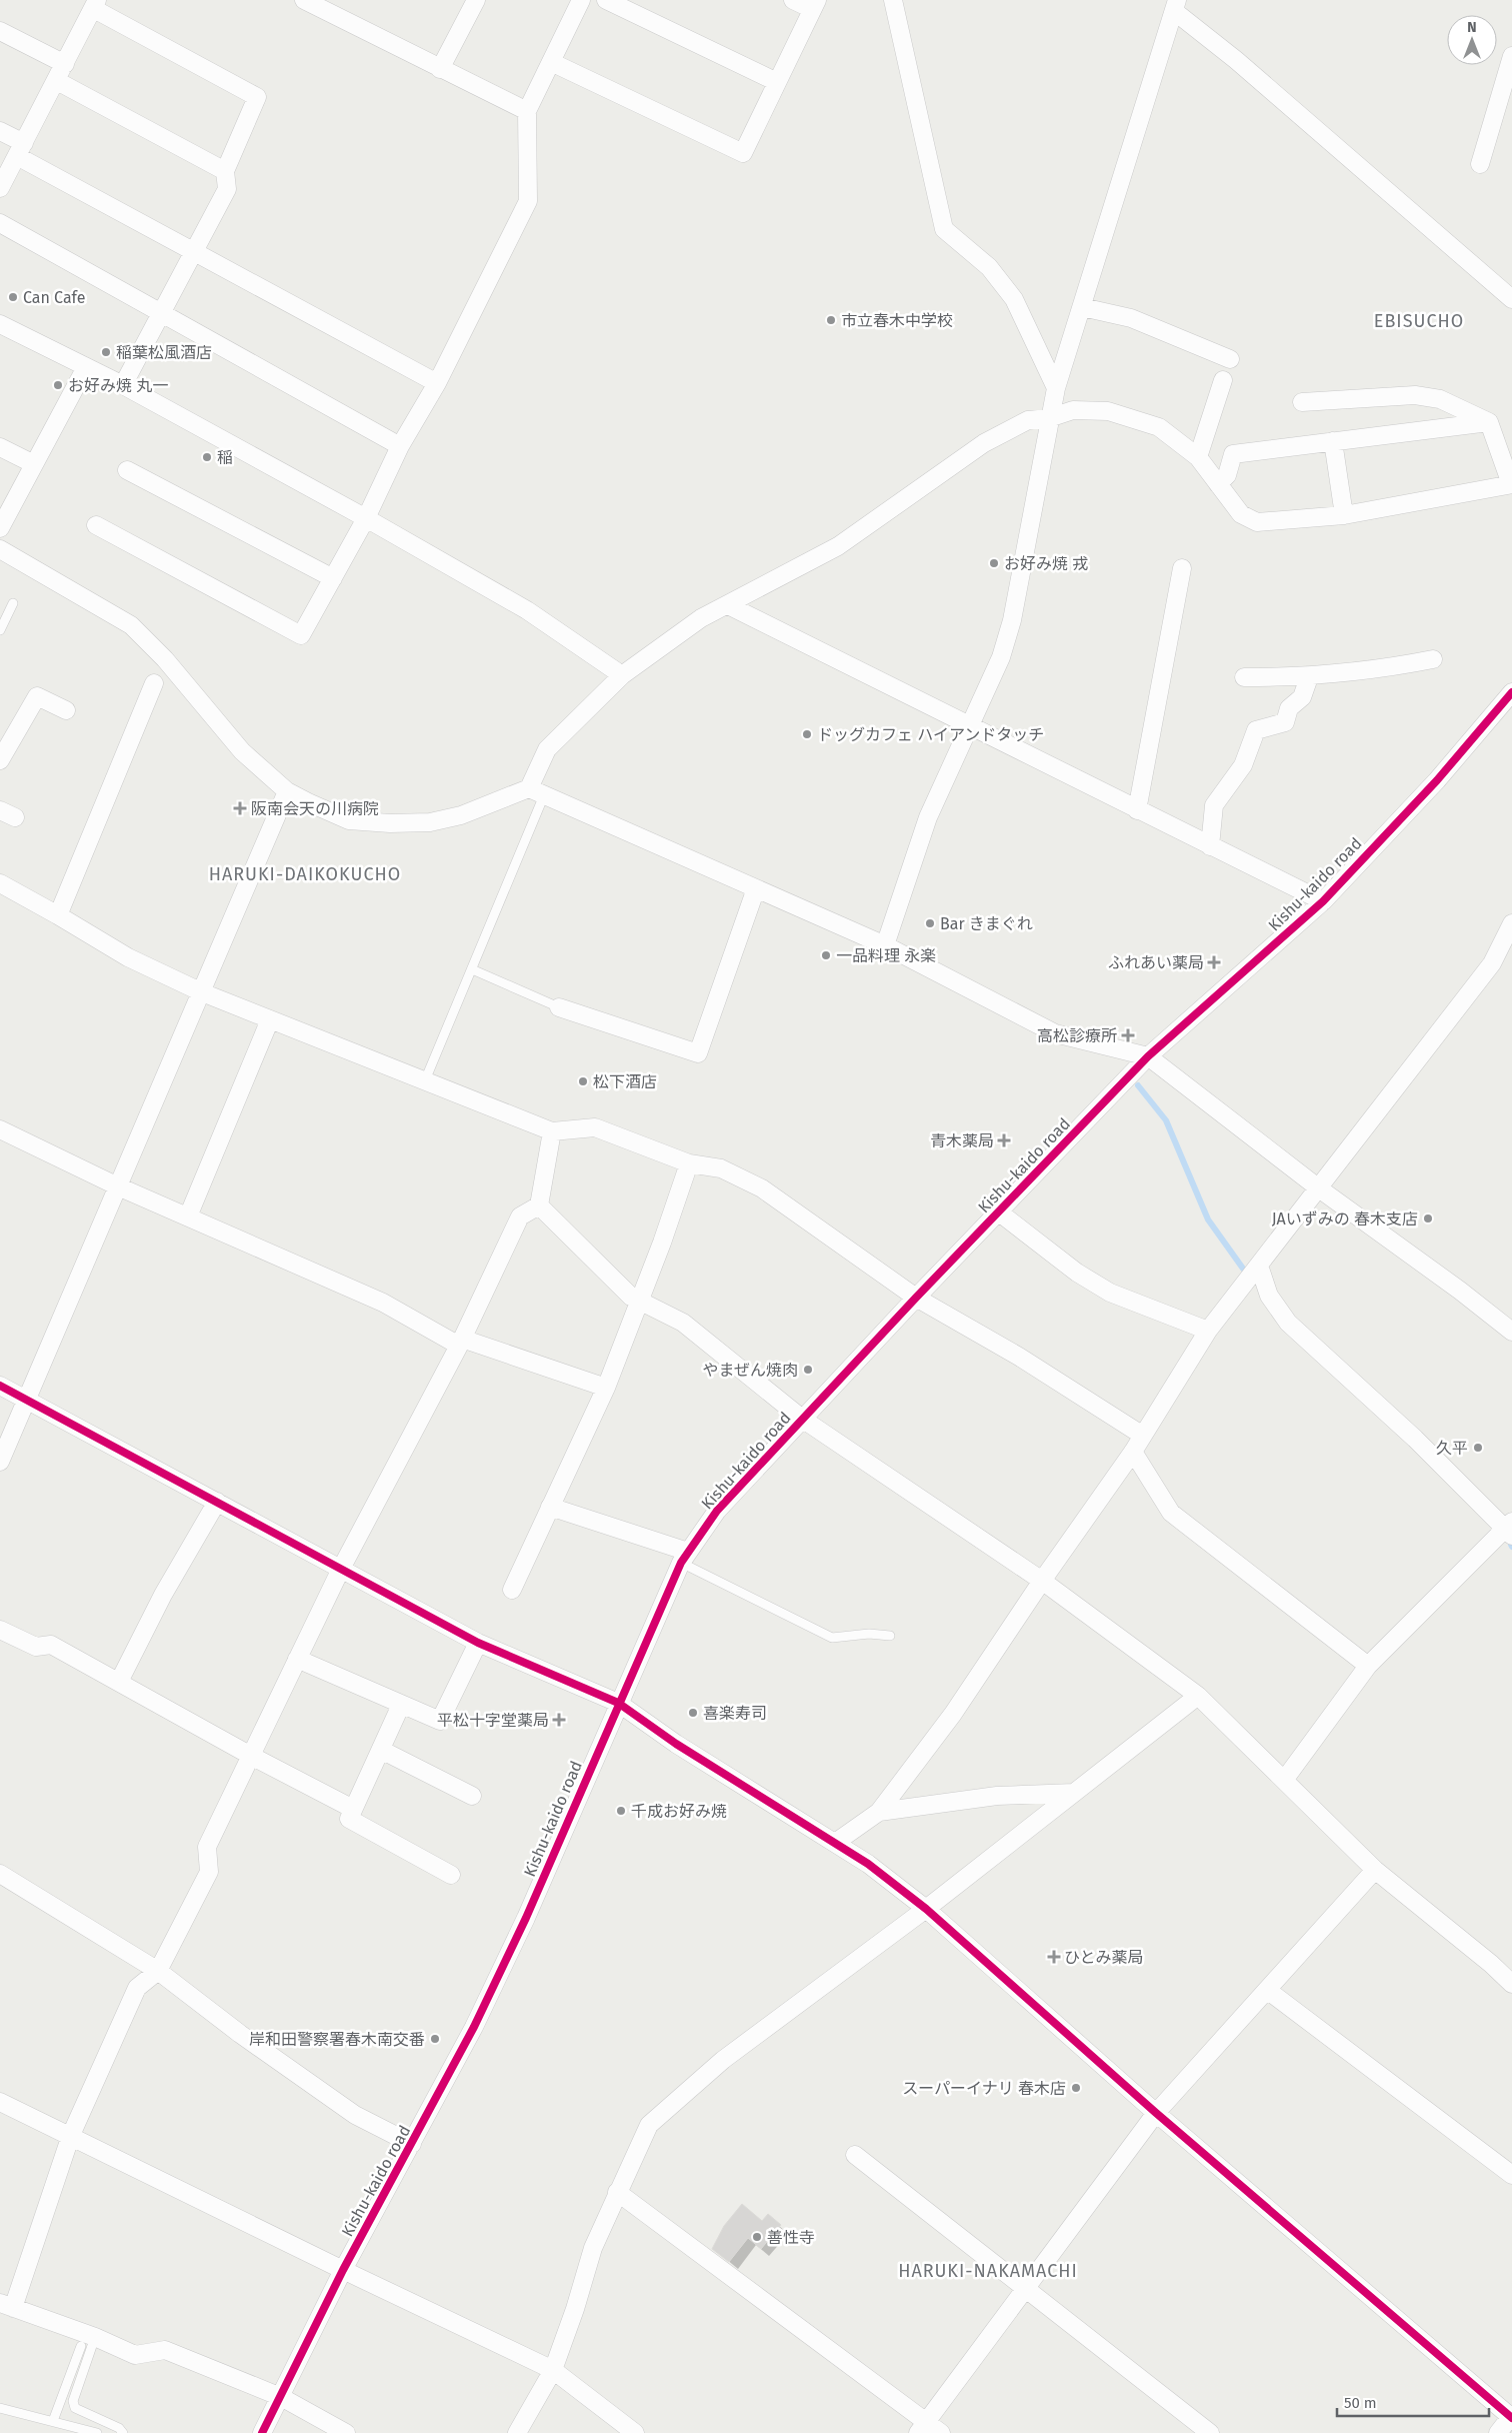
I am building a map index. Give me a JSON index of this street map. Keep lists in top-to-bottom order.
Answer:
{
  "streets": {
    "street": ["Kishu-kaido road"]
  },
  "districts": ["EBISUCHO", "HARUKI-DAIKOKUCHO", "HARUKI-NAKAMACHI"],
  "places": {
    "other": [
      "Can Cafe",
      "市立春木中学校",
      "稲葉松風酒店",
      "お好み焼 丸一",
      "稲",
      "お好み焼 戎",
      "ドッグカフェ ハイアンドタッチ",
      "Bar きまぐれ",
      "一品料理 永楽",
      "松下酒店",
      "JAいずみの 春木支店",
      "やまぜん焼肉",
      "久平",
      "喜楽寿司",
      "千成お好み焼",
      "岸和田警察署春木南交番",
      "スーパーイナリ 春木店",
      "善性寺"
    ],
    "health": [
      "阪南会天の川病院",
      "ふれあい薬局",
      "高松診療所",
      "青木薬局",
      "平松十字堂薬局",
      "ひとみ薬局"
    ]
  },
  "scale_bar": "50 m",
  "north": "top"
}
